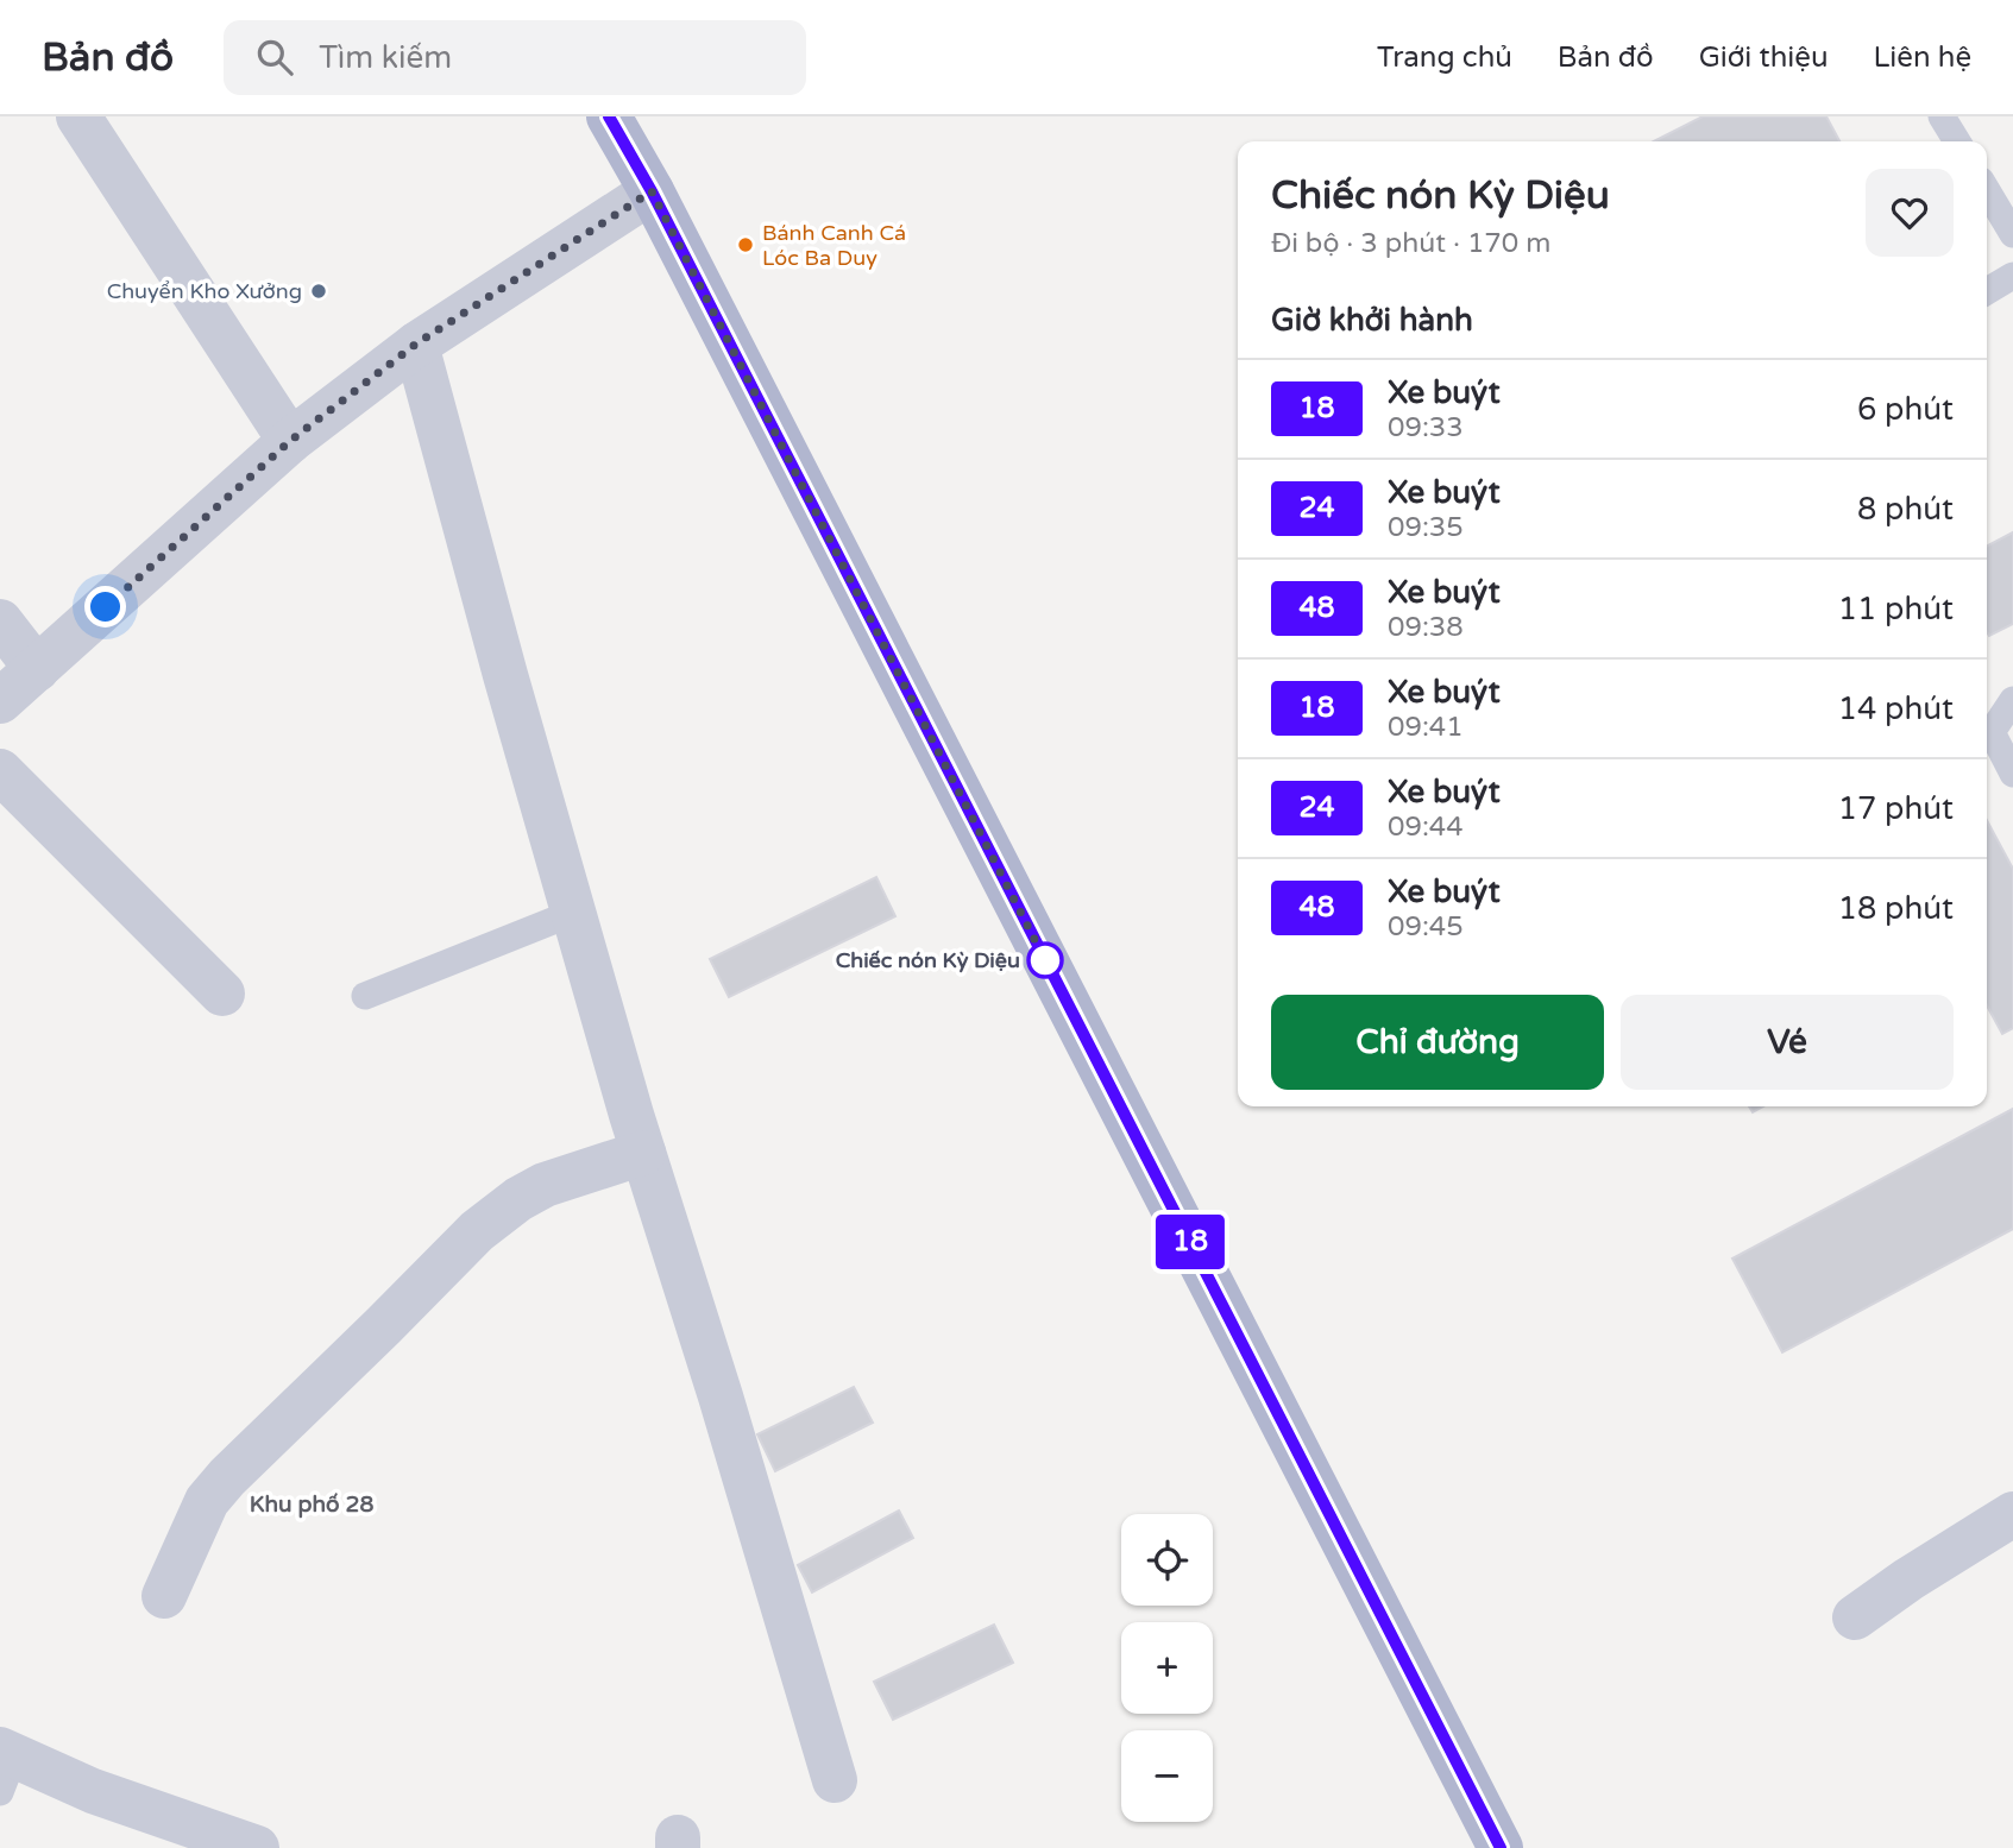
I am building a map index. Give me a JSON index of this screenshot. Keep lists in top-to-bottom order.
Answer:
{
  "districts": ["Khu phố 28"],
  "places": ["Bánh Canh Cá Lóc Ba Duy", "Chuyển Kho Xưởng", "Chiếc nón Kỳ Diệu"],
  "lines": ["bus line 18"],
  "page": {
    "header": "Bản đồ",
    "search": "Tìm kiếm",
    "nav": [
      "Trang chủ",
      "Bản đồ",
      "Giới thiệu",
      "Liên hệ"
    ],
    "on_map": "18",
    "heading": [
      ["Chiếc nón Kỳ Diệu", "Đi bộ · 3 phút · 170 m"],
      "Giờ khởi hành"
    ],
    "list": [
      {
        "mark": "18",
        "name": "Xe buýt",
        "note": "09:33",
        "value": "6 phút"
      },
      {
        "mark": "24",
        "name": "Xe buýt",
        "note": "09:35",
        "value": "8 phút"
      },
      {
        "mark": "48",
        "name": "Xe buýt",
        "note": "09:38",
        "value": "11 phút"
      },
      {
        "mark": "18",
        "name": "Xe buýt",
        "note": "09:41",
        "value": "14 phút"
      },
      {
        "mark": "24",
        "name": "Xe buýt",
        "note": "09:44",
        "value": "17 phút"
      },
      {
        "mark": "48",
        "name": "Xe buýt",
        "note": "09:45",
        "value": "18 phút"
      }
    ],
    "buttons": ["Chỉ đường", "Vé"],
    "map_buttons": ["+", "−"]
  }
}
